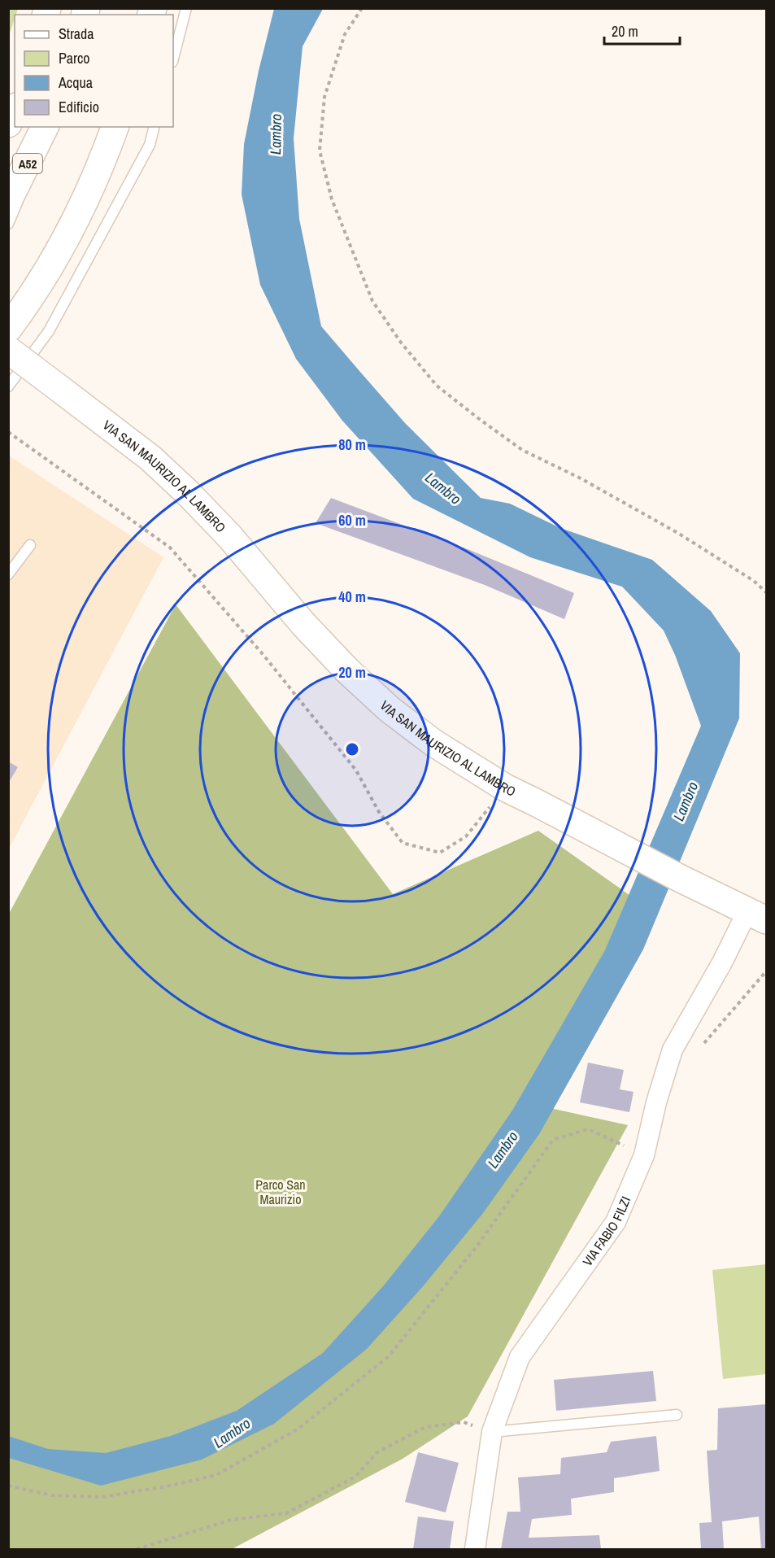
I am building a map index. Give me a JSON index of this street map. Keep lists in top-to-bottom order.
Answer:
{
  "streets": {
    "main road": ["A52", "VIA SAN MAURIZIO AL LAMBRO"],
    "street": ["VIA FABIO FILZI"]
  },
  "crossings": [
    ["VIA SAN MAURIZIO AL LAMBRO", "VIA FABIO FILZI"]
  ],
  "water": ["Lambro"],
  "parks": ["Parco San Maurizio"],
  "legend": [
    "Strada",
    "Parco",
    "Acqua",
    "Edificio"
  ],
  "scale_bar": "20 m",
  "rings": [
    "80 m",
    "60 m",
    "40 m",
    "20 m"
  ]
}
